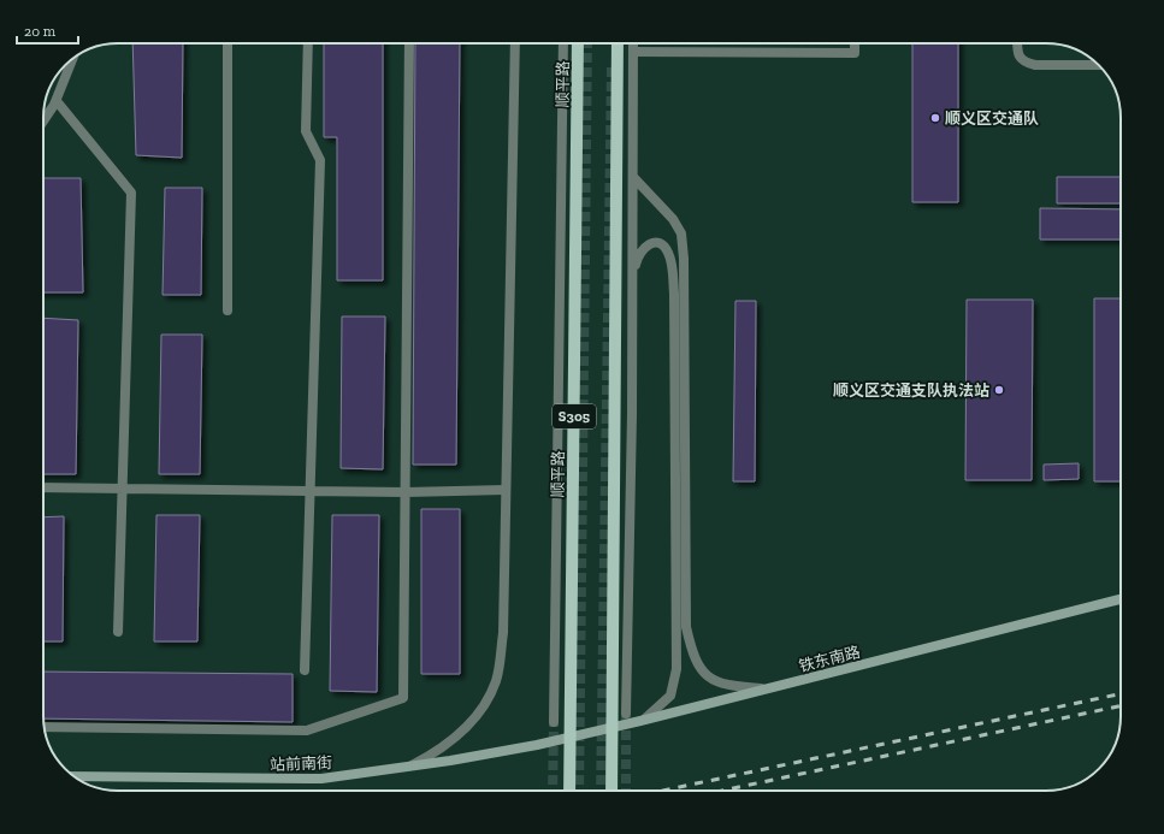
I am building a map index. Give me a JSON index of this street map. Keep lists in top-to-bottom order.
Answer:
{
  "streets": {
    "main road": [
      "顺平路",
      "S305",
      "铁东南路",
      "站前南街"
    ]
  },
  "crossings": [
    ["铁东南路", "站前南街"]
  ],
  "places": ["顺义区交通队", "顺义区交通支队执法站"],
  "scale_bar": "20 m"
}
